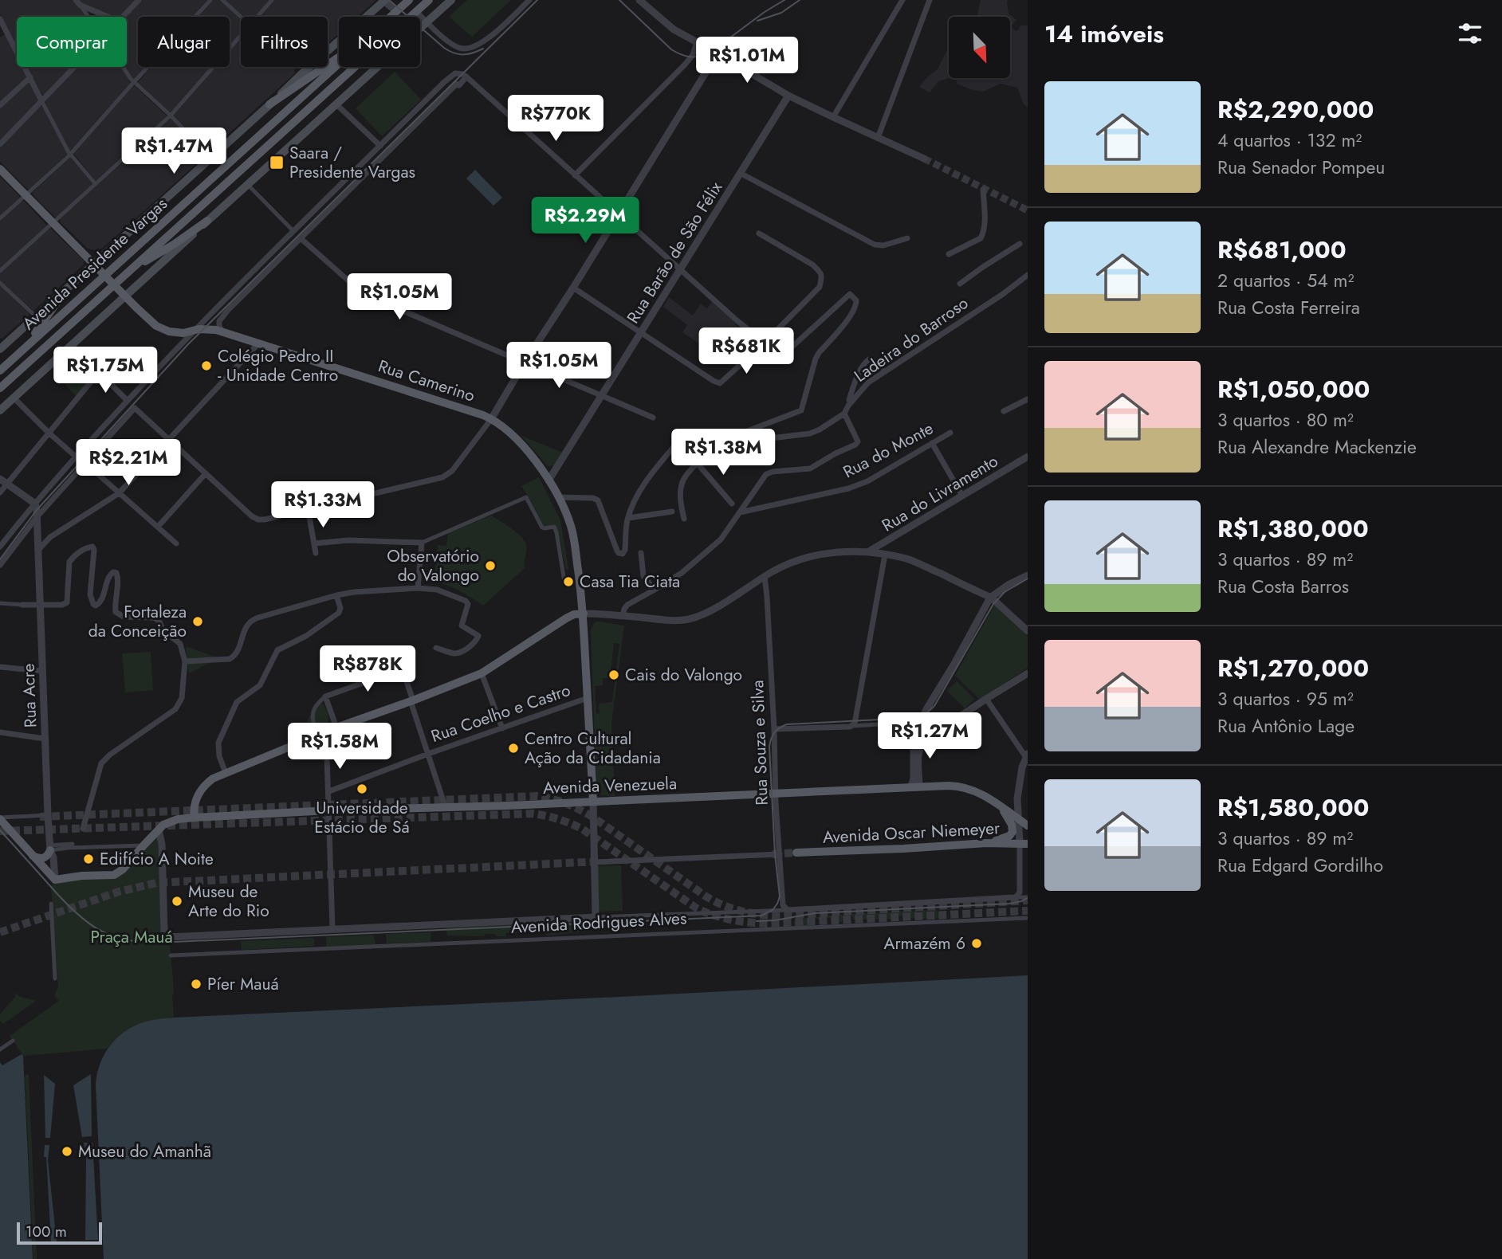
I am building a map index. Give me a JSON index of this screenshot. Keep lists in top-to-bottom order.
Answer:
{
  "streets": {
    "main road": [
      "Avenida Presidente Vargas",
      "Rua Camerino",
      "Avenida Venezuela",
      "Avenida Oscar Niemeyer"
    ],
    "street": [
      "Rua Barão de São Félix",
      "Ladeira do Barroso",
      "Rua do Monte",
      "Rua do Livramento",
      "Rua Acre",
      "Rua Coelho e Castro",
      "Rua Souza e Silva",
      "Avenida Rodrigues Alves"
    ]
  },
  "crossings": [
    ["Rua Barão de São Félix", "Rua Camerino"],
    ["Avenida Presidente Vargas", "Rua Camerino"],
    ["Rua Camerino", "Rua Coelho e Castro"],
    ["Rua Camerino", "Avenida Venezuela"],
    ["Rua Souza e Silva", "Avenida Venezuela"],
    ["Rua Souza e Silva", "Avenida Rodrigues Alves"],
    ["Avenida Venezuela", "Avenida Rodrigues Alves"]
  ],
  "parks": ["Praça Mauá"],
  "places": {
    "transit": ["Saara / Presidente Vargas"],
    "other": [
      "Colégio Pedro II - Unidade Centro",
      "Observatório do Valongo",
      "Casa Tia Ciata",
      "Fortaleza da Conceição",
      "Cais do Valongo",
      "Centro Cultural Ação da Cidadania",
      "Universidade Estácio de Sá",
      "Edifício A Noite",
      "Museu de Arte do Rio",
      "Armazém 6",
      "Píer Mauá",
      "Museu do Amanhã"
    ]
  },
  "scale_bar": "100 m",
  "north": "bottom right",
  "page": {
    "heading": "14 imóveis",
    "chip": [
      "Comprar",
      "Alugar",
      "Filtros",
      "Novo"
    ],
    "price": [
      "R$1.01M",
      "R$770K",
      "R$1.47M",
      "R$2.29M",
      "R$1.05M",
      "R$681K",
      "R$1.05M",
      "R$1.75M",
      "R$1.38M",
      "R$2.21M",
      "R$1.33M",
      "R$878K",
      "R$1.27M",
      "R$1.58M"
    ],
    "list": [
      {
        "name": "R$2,290,000",
        "note": "4 quartos · 132 m² · Rua Senador Pompeu"
      },
      {
        "name": "R$681,000",
        "note": "2 quartos · 54 m² · Rua Costa Ferreira"
      },
      {
        "name": "R$1,050,000",
        "note": "3 quartos · 80 m² · Rua Alexandre Mackenzie"
      },
      {
        "name": "R$1,380,000",
        "note": "3 quartos · 89 m² · Rua Costa Barros"
      },
      {
        "name": "R$1,270,000",
        "note": "3 quartos · 95 m² · Rua Antônio Lage"
      },
      {
        "name": "R$1,580,000",
        "note": "3 quartos · 89 m² · Rua Edgard Gordilho"
      }
    ],
    "scale": "100 m"
  }
}
